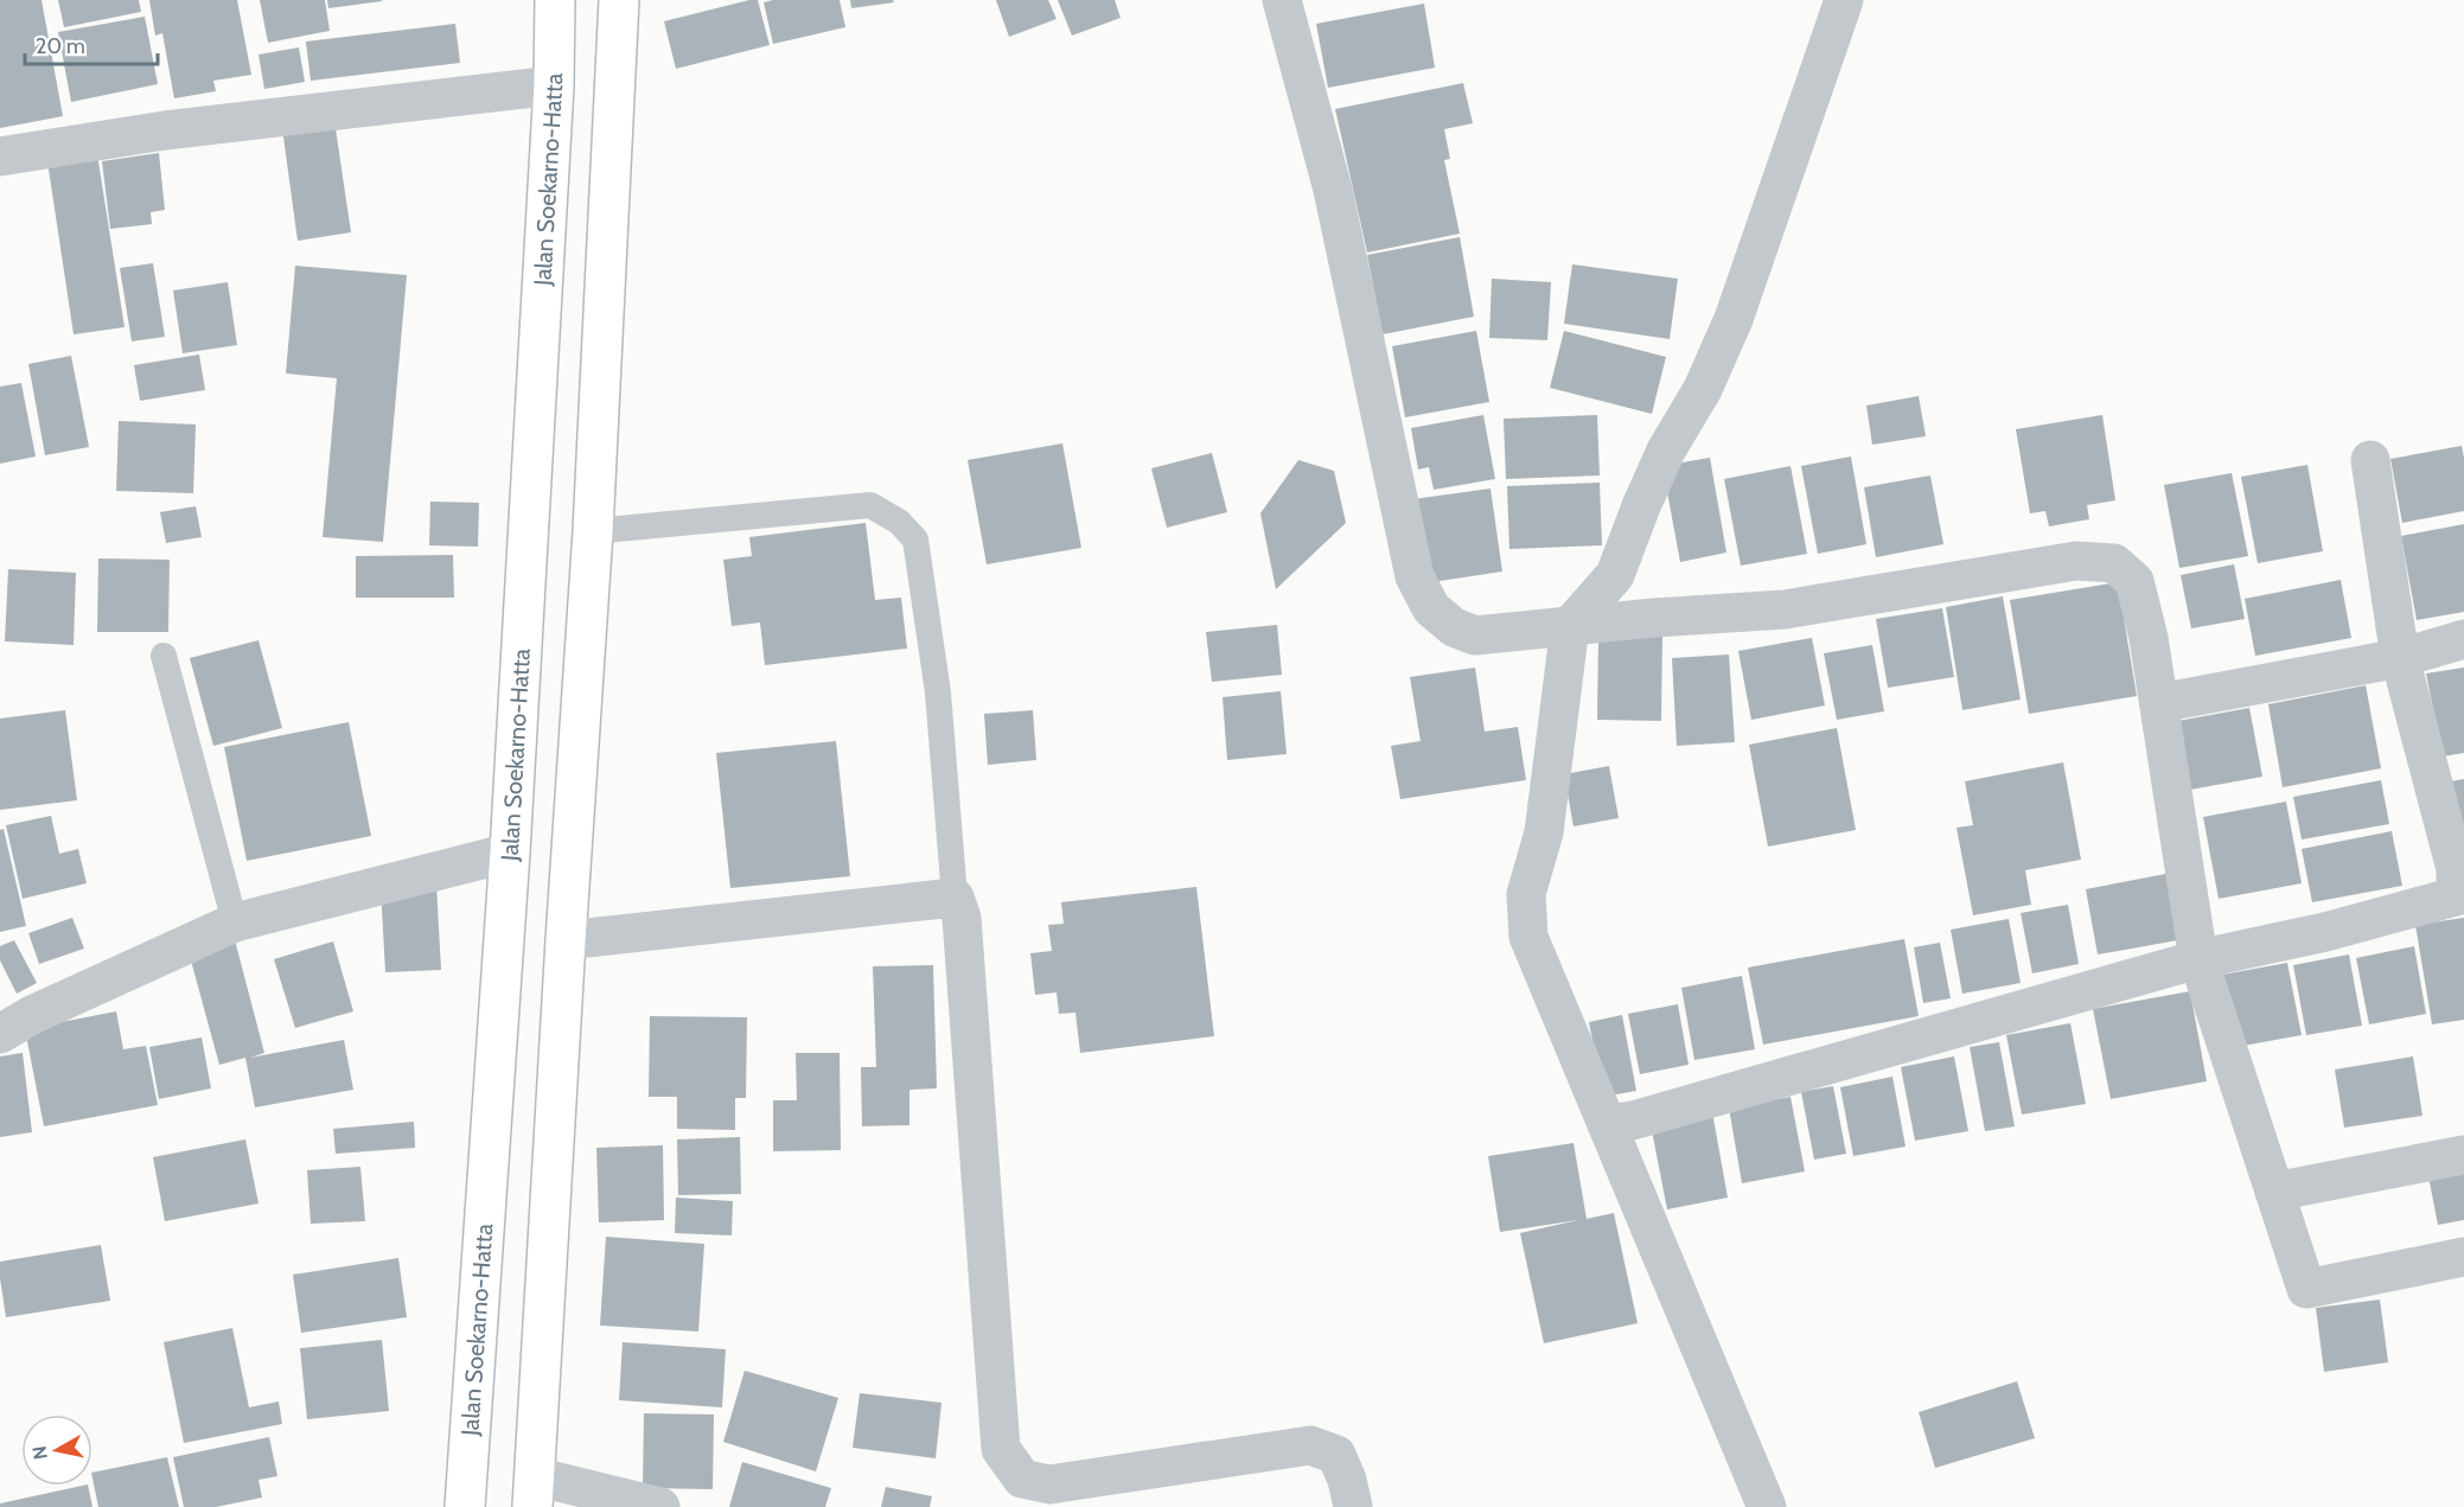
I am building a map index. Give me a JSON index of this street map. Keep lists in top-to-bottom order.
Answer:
{
  "streets": {
    "highway": ["Jalan Soekarno-Hatta"]
  },
  "scale_bar": "20 m",
  "north": "left"
}
